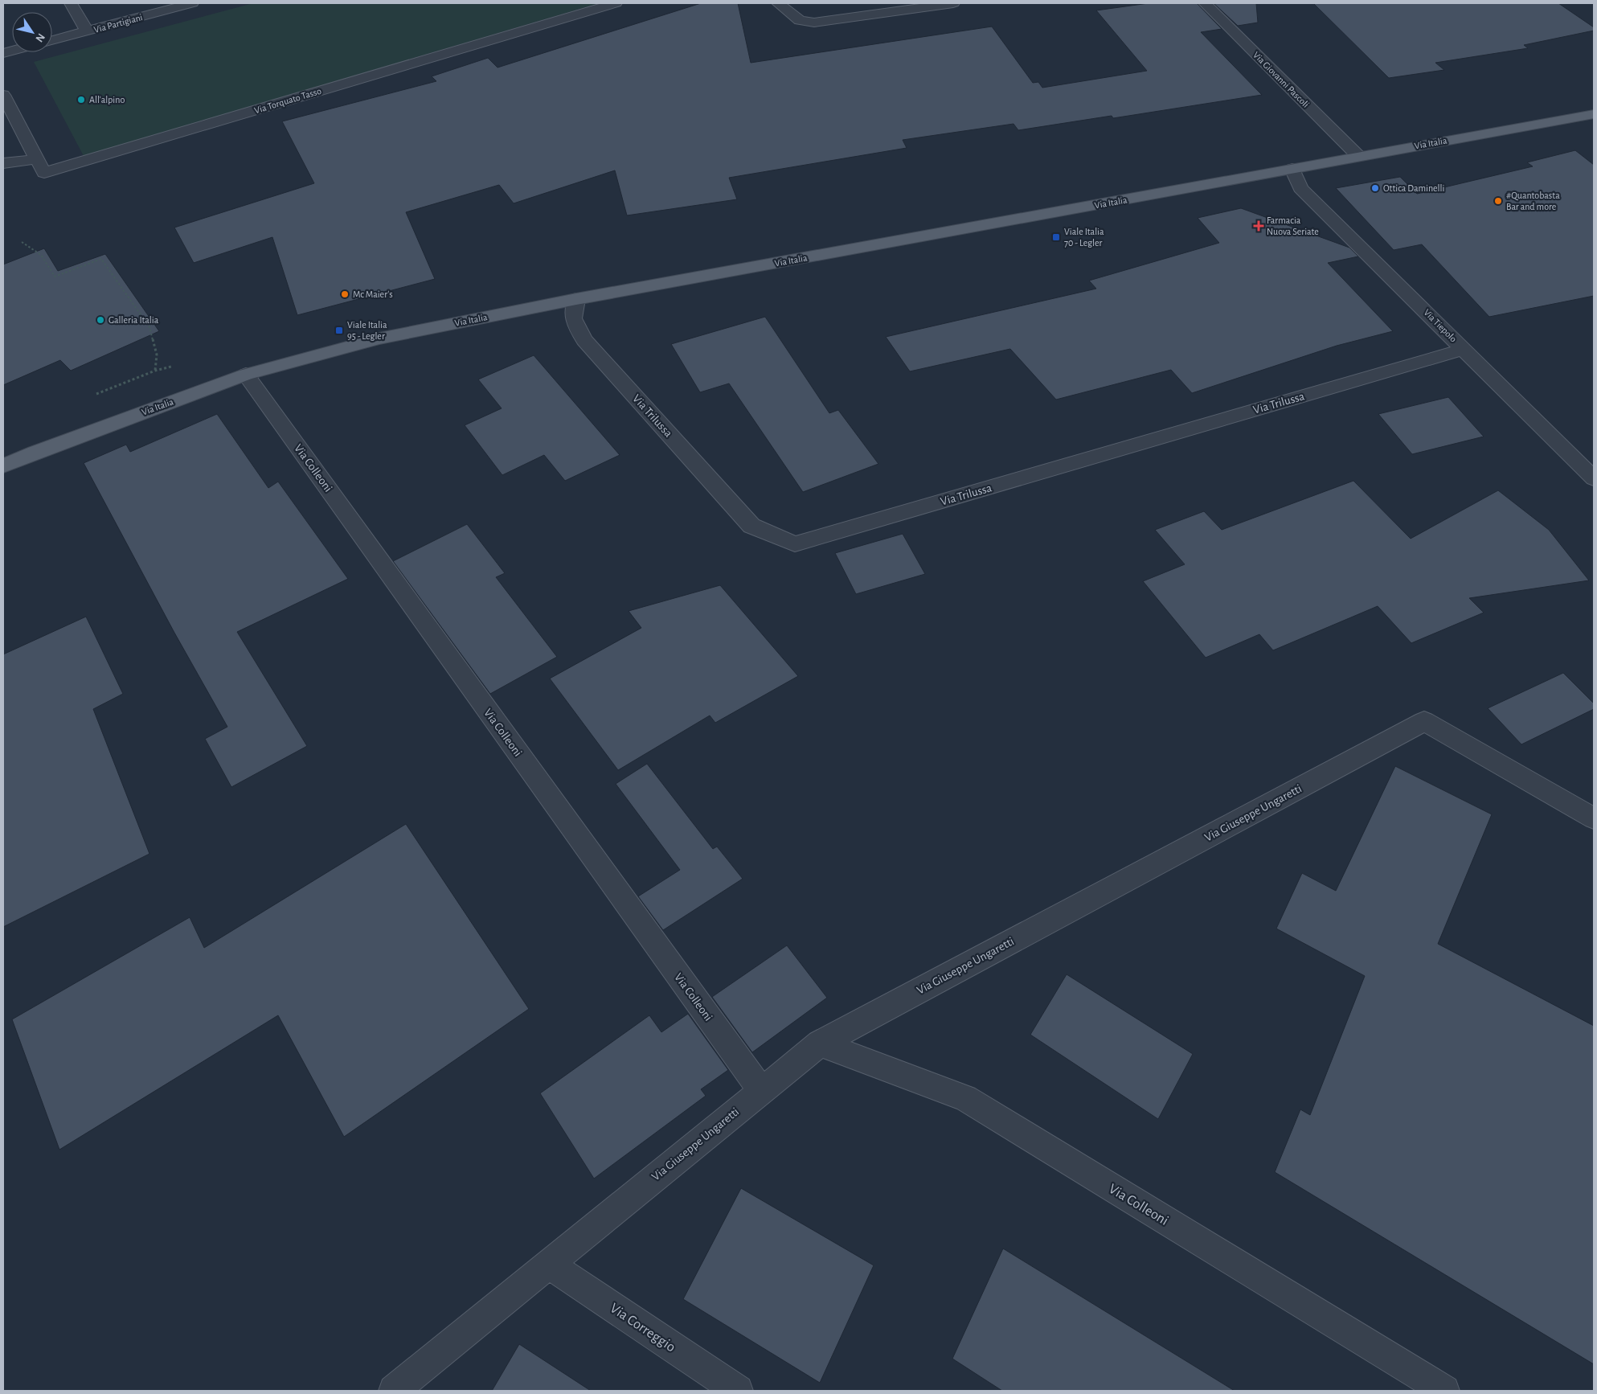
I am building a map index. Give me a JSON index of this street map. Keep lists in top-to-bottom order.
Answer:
{
  "streets": {
    "main road": ["Via Italia"],
    "street": [
      "Via Partigiani",
      "Via Giovanni Pascoli",
      "Via Torquato Tasso",
      "Via Tiepolo",
      "Via Trilussa",
      "Via Colleoni",
      "Via Giuseppe Ungaretti",
      "Via Correggio"
    ]
  },
  "crossings": [
    ["Via Giovanni Pascoli", "Via Italia"],
    ["Via Italia", "Via Tiepolo"],
    ["Via Italia", "Via Trilussa"],
    ["Via Italia", "Via Colleoni"],
    ["Via Tiepolo", "Via Trilussa"],
    ["Via Colleoni", "Via Giuseppe Ungaretti"],
    ["Via Giuseppe Ungaretti", "Via Correggio"]
  ],
  "places": {
    "other": [
      "All'alpino",
      "Ottica Daminelli",
      "#Quantobasta Bar and more",
      "Mc Maier's",
      "Galleria Italia"
    ],
    "health": ["Farmacia Nuova Seriate"],
    "transit": ["Viale Italia 70 - Legler", "Viale Italia 95 - Legler"]
  },
  "north": "bottom right"
}
